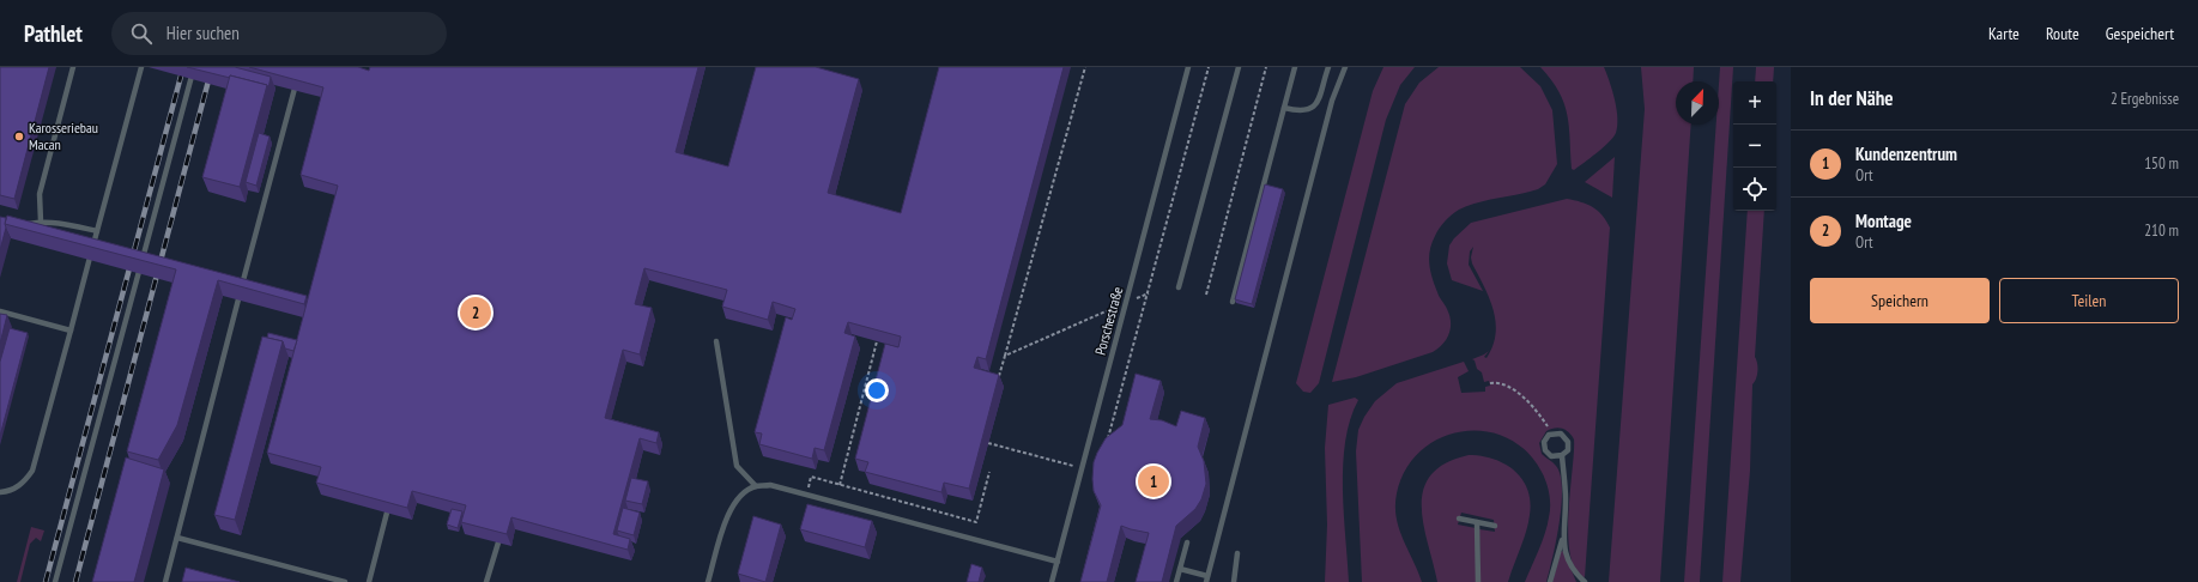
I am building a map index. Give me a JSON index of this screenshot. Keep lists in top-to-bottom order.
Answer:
{
  "streets": {
    "lane": ["Porschestraße"]
  },
  "places": ["Karosseriebau Macan"],
  "north": "top right",
  "page": {
    "header": "Pathlet",
    "search": "Hier suchen",
    "nav": ["Karte", "Route", "Gespeichert"],
    "heading": ["In der Nähe", "2 Ergebnisse"],
    "map_buttons": ["+", "−"],
    "list": [
      {
        "mark": "1",
        "name": "Kundenzentrum",
        "note": "Ort",
        "value": "150 m"
      },
      {
        "mark": "2",
        "name": "Montage",
        "note": "Ort",
        "value": "210 m"
      }
    ],
    "buttons": ["Speichern", "Teilen"],
    "pins": ["2", "1"]
  }
}
